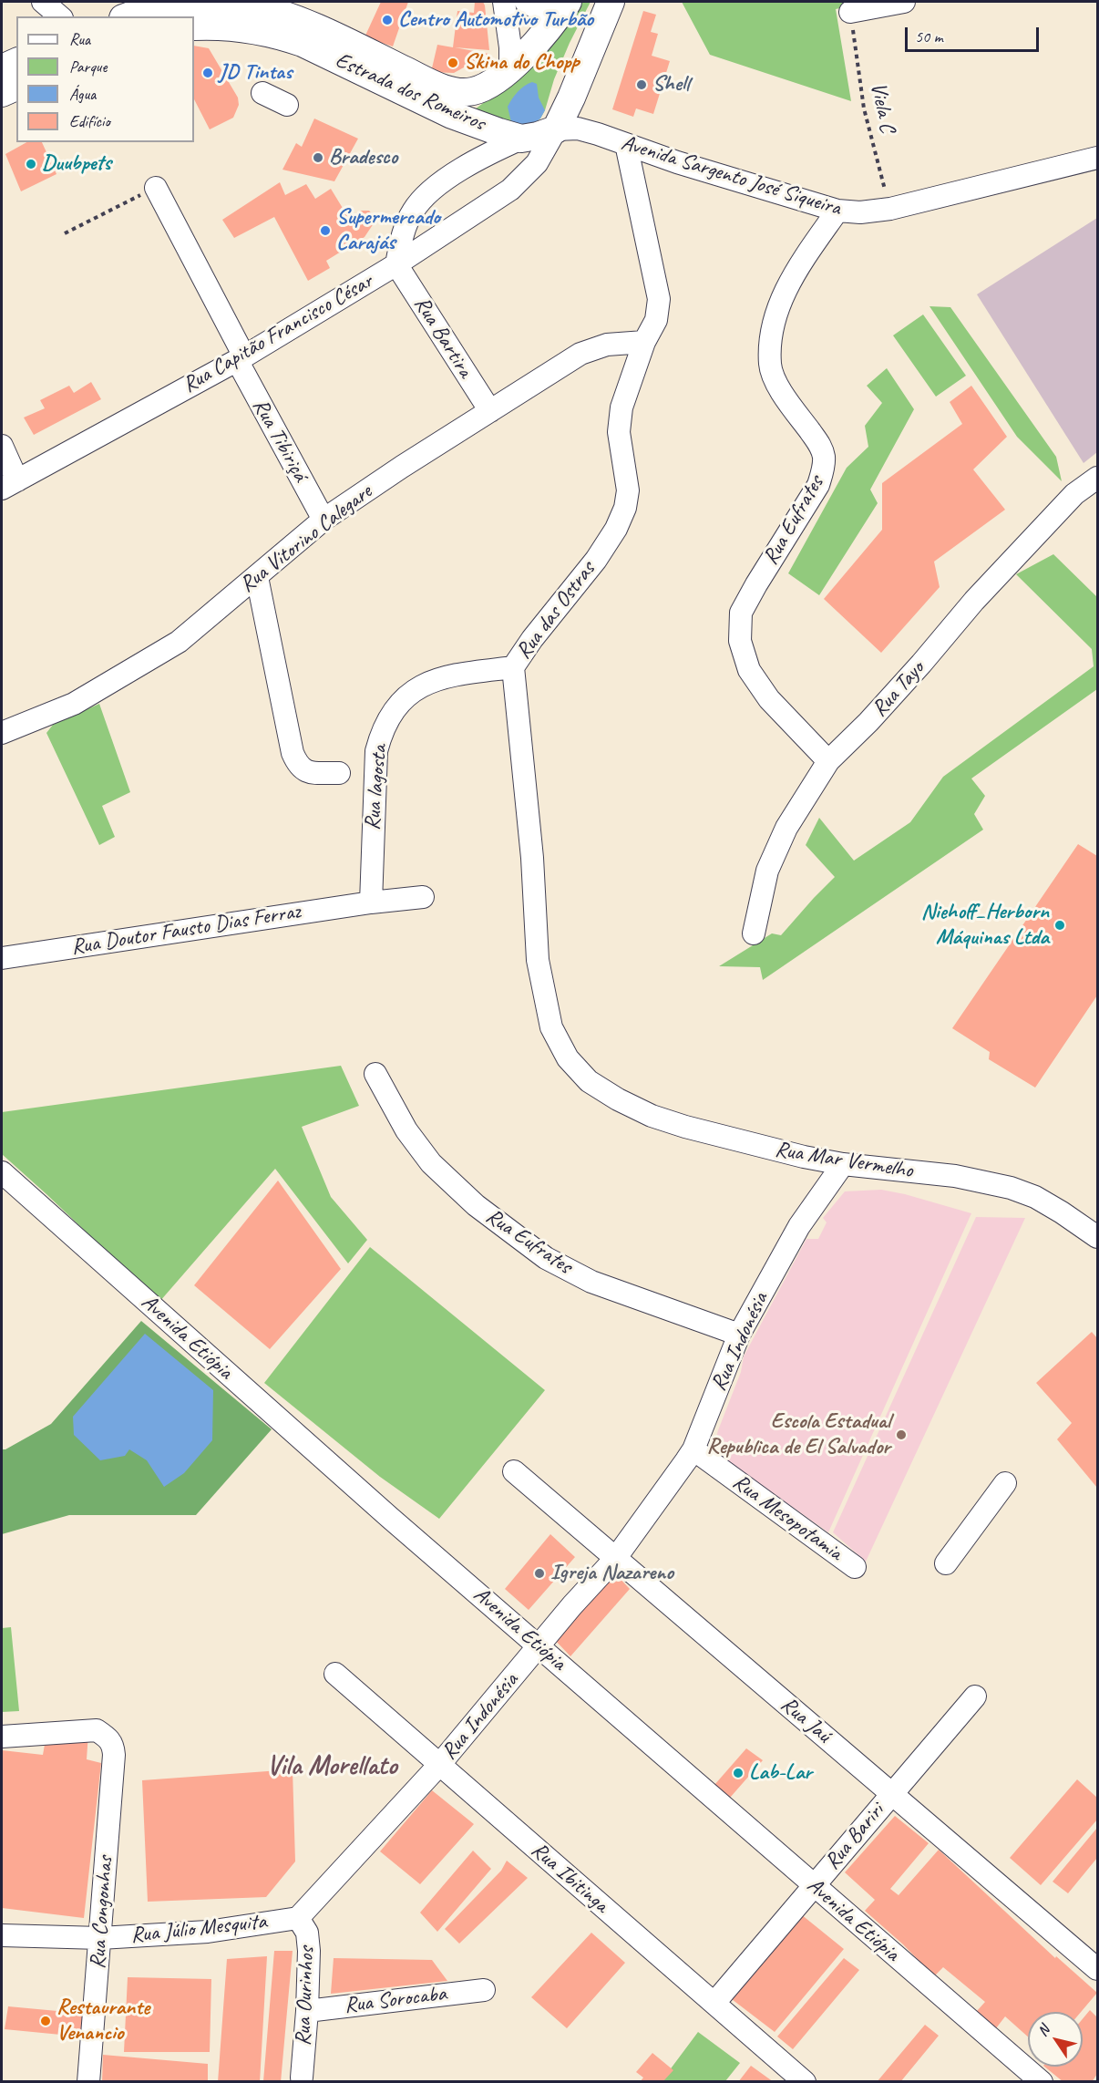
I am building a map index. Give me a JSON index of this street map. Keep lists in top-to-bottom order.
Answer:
{
  "streets": {
    "main road": ["Estrada dos Romeiros"],
    "street": [
      "Avenida Sargento José Siqueira",
      "Rua Capitão Francisco César",
      "Rua Bartira",
      "Rua Tibiriçá",
      "Rua Eufrates",
      "Rua Vitorino Calegare",
      "Rua das Ostras",
      "Rua Tayo",
      "Rua lagosta",
      "Rua Doutor Fausto Dias Ferraz",
      "Rua Mar Vermelho",
      "Avenida Etiópia",
      "Rua Indonésia",
      "Rua Mesopotamia",
      "Rua Jaú",
      "Rua Bariri",
      "Rua Ibitinga",
      "Rua Congonhas",
      "Rua Júlio Mesquita",
      "Rua Ourinhos",
      "Rua Sorocaba"
    ],
    "path": ["Viela C"]
  },
  "crossings": [
    ["Viela C", "Avenida Sargento José Siqueira"],
    ["Avenida Sargento José Siqueira", "Rua Capitão Francisco César"],
    ["Avenida Sargento José Siqueira", "Rua Eufrates"],
    ["Avenida Sargento José Siqueira", "Rua das Ostras"],
    ["Rua Capitão Francisco César", "Rua Bartira"],
    ["Rua Capitão Francisco César", "Rua Tibiriçá"],
    ["Rua Bartira", "Rua Vitorino Calegare"],
    ["Rua Tibiriçá", "Rua Vitorino Calegare"],
    ["Rua Eufrates", "Rua Tayo"],
    ["Rua Eufrates", "Rua Indonésia"],
    ["Rua Vitorino Calegare", "Rua das Ostras"],
    ["Rua das Ostras", "Rua lagosta"],
    ["Rua das Ostras", "Rua Mar Vermelho"],
    ["Rua lagosta", "Rua Doutor Fausto Dias Ferraz"],
    ["Rua Mar Vermelho", "Rua Indonésia"],
    ["Avenida Etiópia", "Rua Indonésia"],
    ["Avenida Etiópia", "Rua Bariri"],
    ["Rua Indonésia", "Rua Mesopotamia"],
    ["Rua Indonésia", "Rua Jaú"],
    ["Rua Indonésia", "Rua Ibitinga"],
    ["Rua Indonésia", "Rua Júlio Mesquita"],
    ["Rua Indonésia", "Rua Ourinhos"],
    ["Rua Jaú", "Rua Bariri"],
    ["Rua Bariri", "Rua Ibitinga"],
    ["Rua Congonhas", "Rua Júlio Mesquita"],
    ["Rua Júlio Mesquita", "Rua Ourinhos"],
    ["Rua Ourinhos", "Rua Sorocaba"]
  ],
  "districts": ["Vila Morellato"],
  "places": [
    "Centro Automotivo Turbão",
    "Skina do Chopp",
    "JD Tintas",
    "Shell",
    "Bradesco",
    "Duubpets",
    "Supermercado Carajás",
    "Niehoff_Herborn Máquinas Ltda",
    "Escola Estadual Republica de El Salvador",
    "Igreja Nazareno",
    "Lab-Lar",
    "Restaurante Venancio"
  ],
  "legend": [
    "Rua",
    "Parque",
    "Água",
    "Edifício"
  ],
  "scale_bar": "50 m",
  "north": "top left"
}
